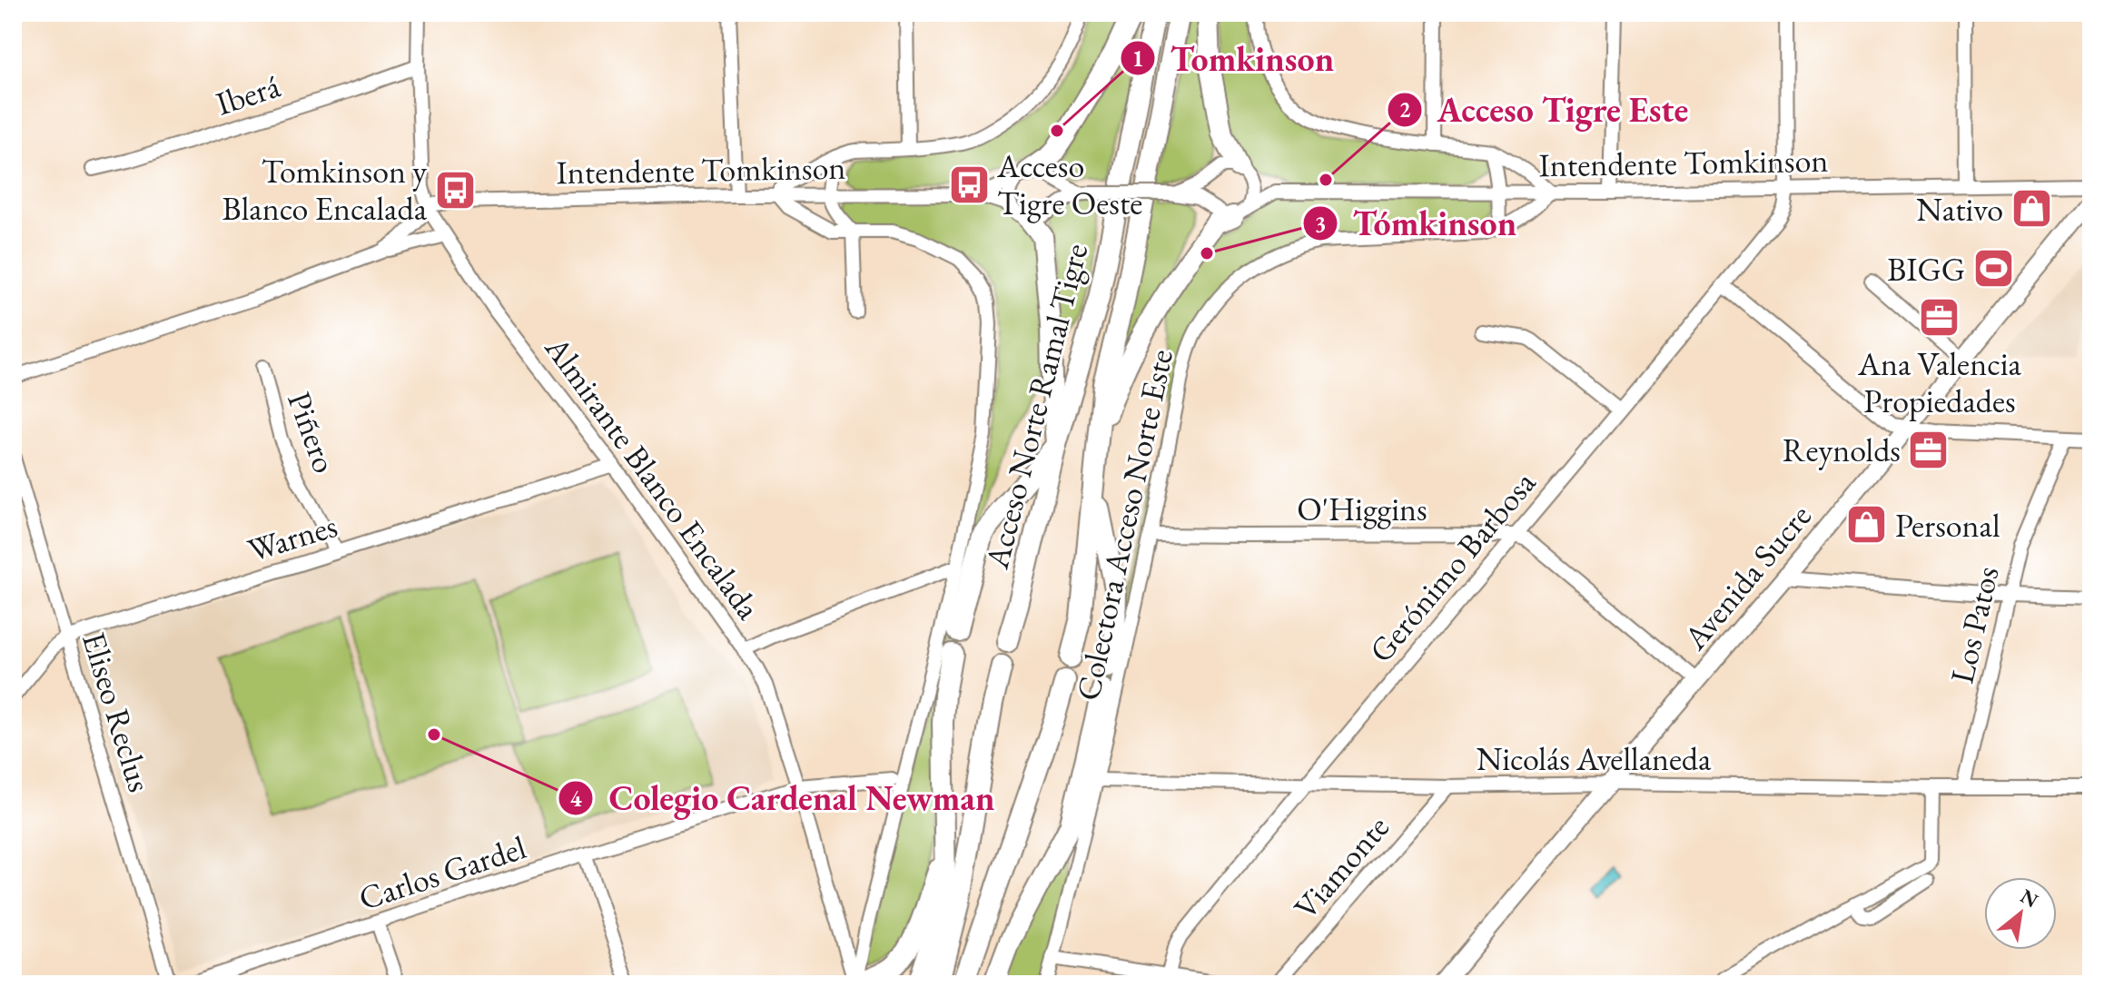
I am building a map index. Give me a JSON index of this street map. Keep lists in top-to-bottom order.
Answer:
{
  "streets": {
    "highway": ["Acceso Norte Ramal Tigre"],
    "main road": ["Avenida Sucre"],
    "street": [
      "Iberá",
      "Intendente Tomkinson",
      "Piñero",
      "Almirante Blanco Encalada",
      "O'Higgins",
      "Colectora Acceso Norte Este",
      "Warnes",
      "Gerónimo Barbosa",
      "Los Patos",
      "Eliseo Reclus",
      "Nicolás Avellaneda",
      "Viamonte",
      "Carlos Gardel"
    ]
  },
  "crossings": [
    ["Iberá", "Almirante Blanco Encalada"],
    ["Intendente Tomkinson", "Almirante Blanco Encalada"],
    ["Intendente Tomkinson", "Colectora Acceso Norte Este"],
    ["Intendente Tomkinson", "Gerónimo Barbosa"],
    ["Piñero", "Warnes"],
    ["Almirante Blanco Encalada", "Warnes"],
    ["Almirante Blanco Encalada", "Carlos Gardel"],
    ["O'Higgins", "Colectora Acceso Norte Este"],
    ["O'Higgins", "Gerónimo Barbosa"],
    ["Colectora Acceso Norte Este", "Nicolás Avellaneda"],
    ["Warnes", "Eliseo Reclus"],
    ["Gerónimo Barbosa", "Nicolás Avellaneda"],
    ["Avenida Sucre", "Nicolás Avellaneda"],
    ["Los Patos", "Nicolás Avellaneda"],
    ["Nicolás Avellaneda", "Viamonte"]
  ],
  "places": {
    "other": [
      "Tomkinson",
      "Acceso Tigre Este",
      "Tómkinson",
      "Colegio Cardenal Newman"
    ],
    "bus stop": ["Acceso Tigre Oeste", "Tomkinson y Blanco Encalada"],
    "shop": ["Nativo", "Personal"],
    "sports": ["BIGG"],
    "office": ["Ana Valencia Propiedades", "Reynolds"]
  },
  "north": "top right"
}
